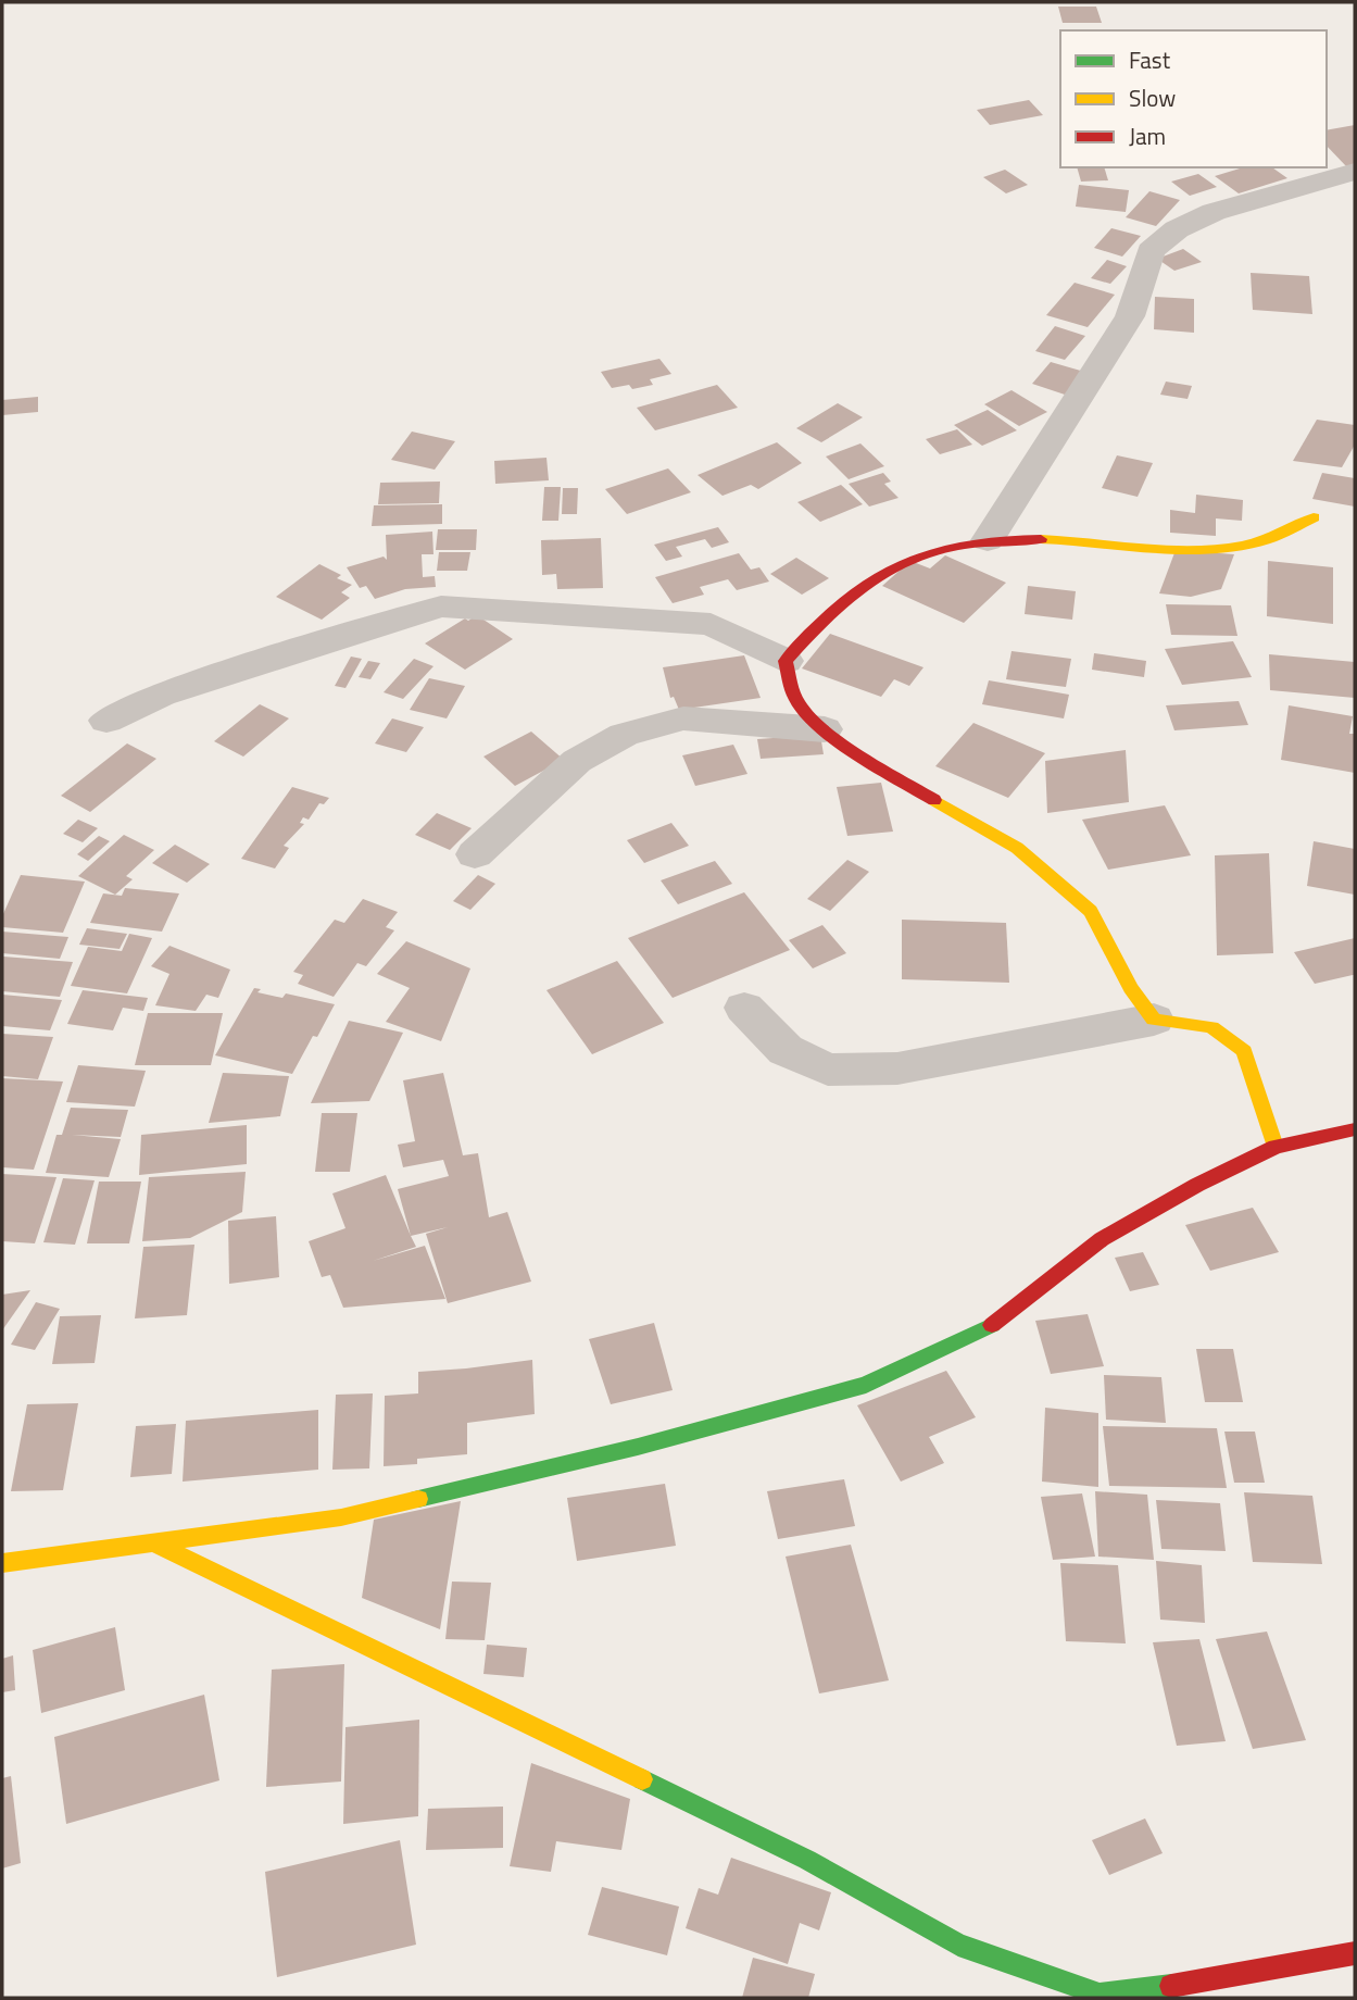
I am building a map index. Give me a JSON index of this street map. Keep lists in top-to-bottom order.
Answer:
{
  "legend": ["Fast", "Slow", "Jam"]
}
